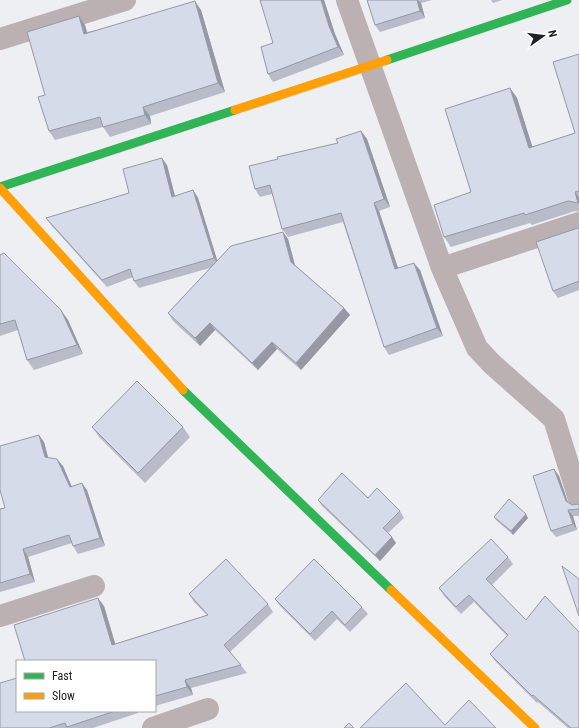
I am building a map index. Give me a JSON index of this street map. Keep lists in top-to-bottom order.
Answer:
{
  "legend": ["Fast", "Slow"],
  "north": "right"
}
